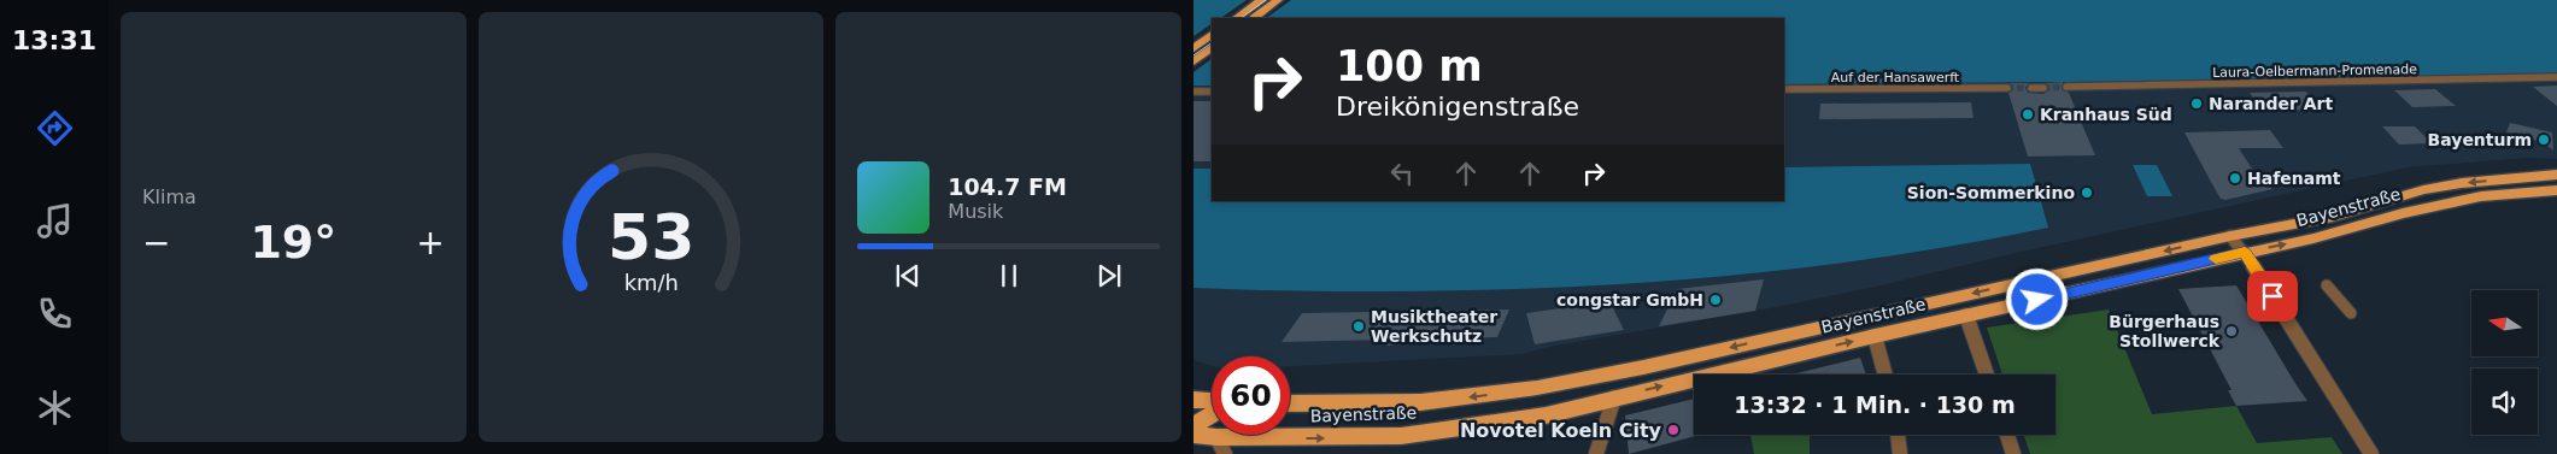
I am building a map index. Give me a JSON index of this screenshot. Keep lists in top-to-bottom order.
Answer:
{
  "streets": {
    "main road": ["Bayenstraße"],
    "street": ["Laura-Oelbermann-Promenade", "Auf der Hansawerft"]
  },
  "places": [
    "Narander Art",
    "Kranhaus Süd",
    "Bayenturm",
    "Hafenamt",
    "Sion-Sommerkino",
    "congstar GmbH",
    "Musiktheater Werkschutz",
    "Bürgerhaus Stollwerck",
    "Novotel Koeln City"
  ],
  "north": "left",
  "page": {
    "tabs": "13:31",
    "tile": "Klima",
    "turn": ["100 m", "Dreikönigenstraße"],
    "song": ["104.7 FM", "Musik"],
    "heat": ["−", "19°", "+"],
    "limit": "60",
    "trip": "13:32 · 1 Min. · 130 m",
    "gauge": ["53", "km/h"]
  }
}
